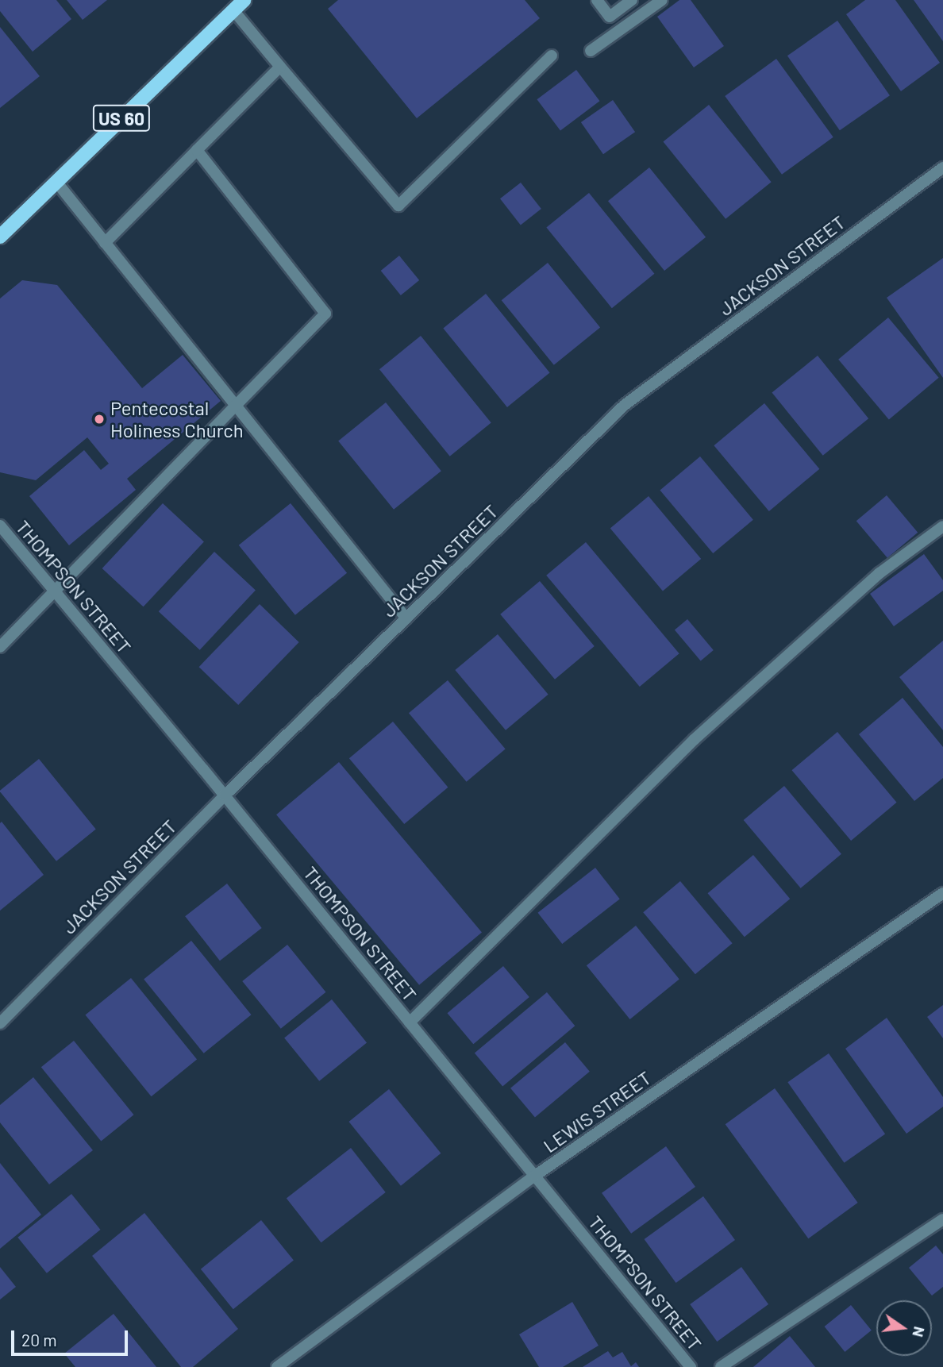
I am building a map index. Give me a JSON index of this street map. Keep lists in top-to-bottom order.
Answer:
{
  "streets": {
    "main road": ["US 60"],
    "street": ["JACKSON STREET", "THOMPSON STREET", "LEWIS STREET"]
  },
  "crossings": [
    ["JACKSON STREET", "THOMPSON STREET"],
    ["THOMPSON STREET", "LEWIS STREET"]
  ],
  "places": ["Pentecostal Holiness Church"],
  "scale_bar": "20 m",
  "north": "right"
}
